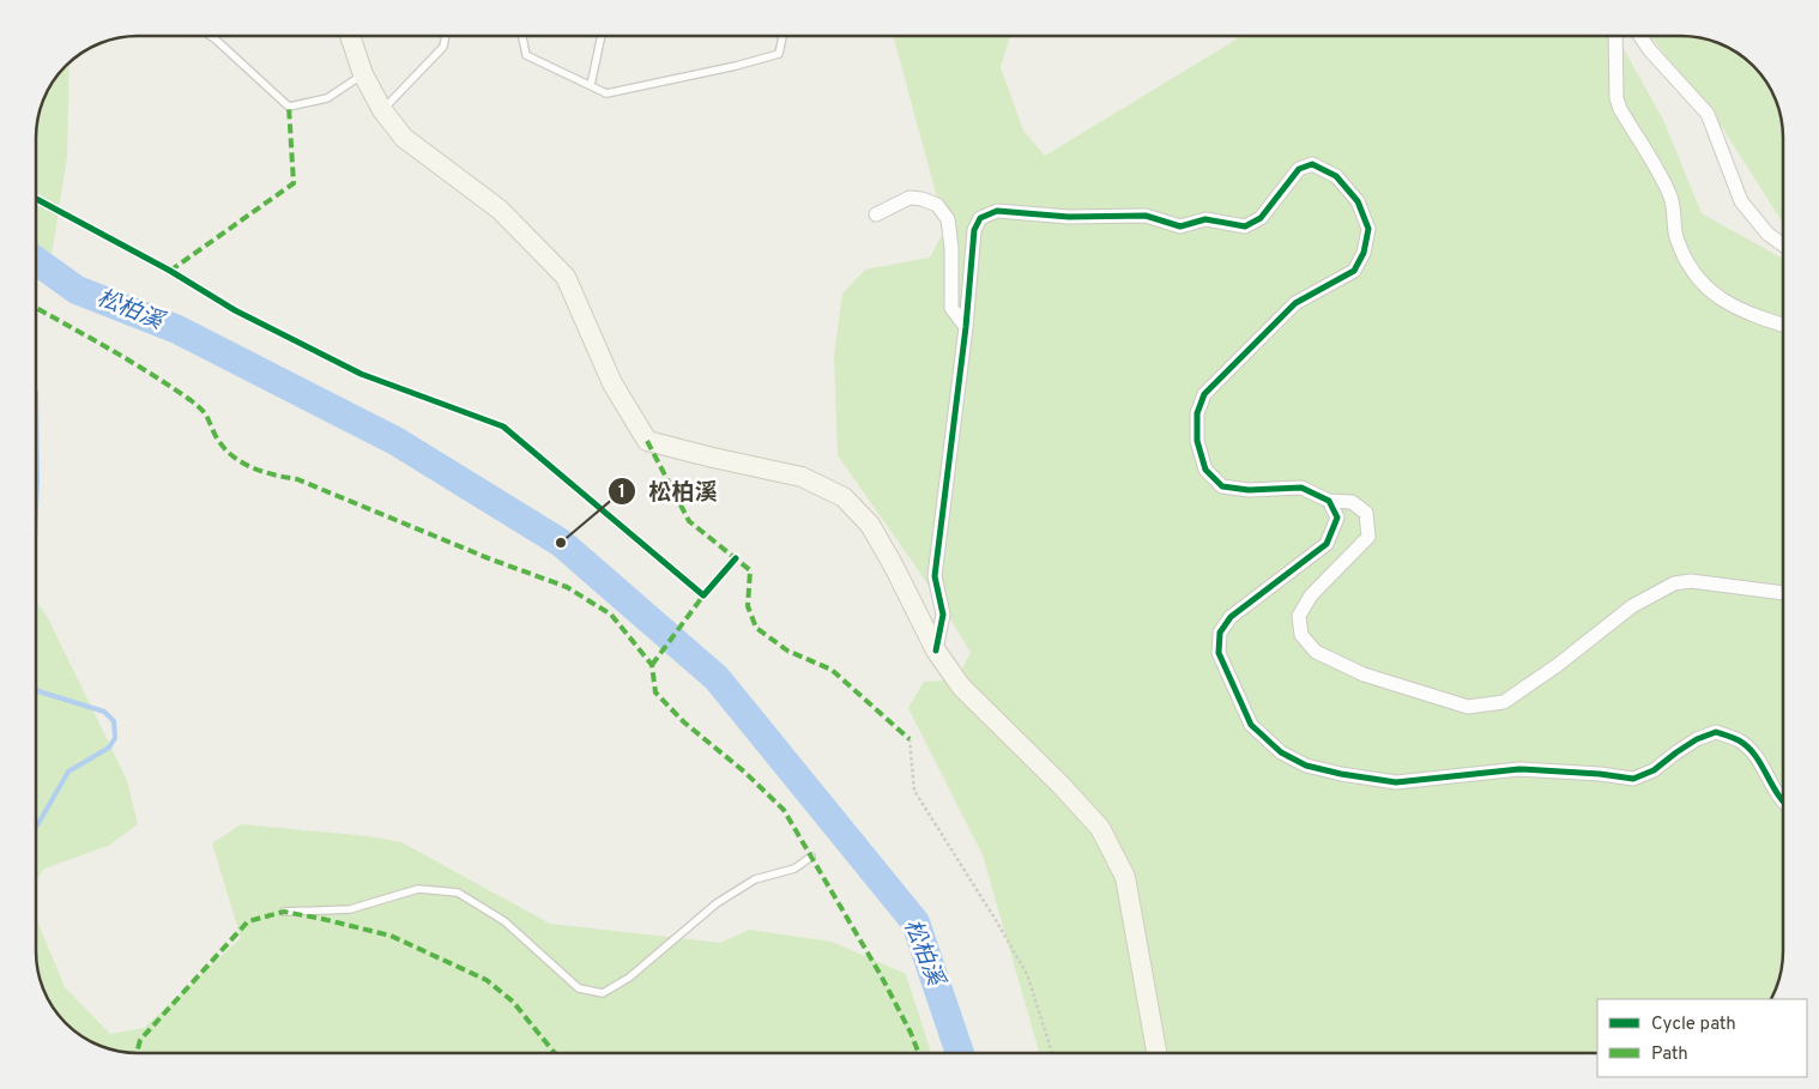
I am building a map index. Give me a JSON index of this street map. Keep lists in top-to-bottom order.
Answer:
{
  "water": ["松柏溪"],
  "places": ["松柏溪"],
  "legend": ["Cycle path", "Path"]
}
